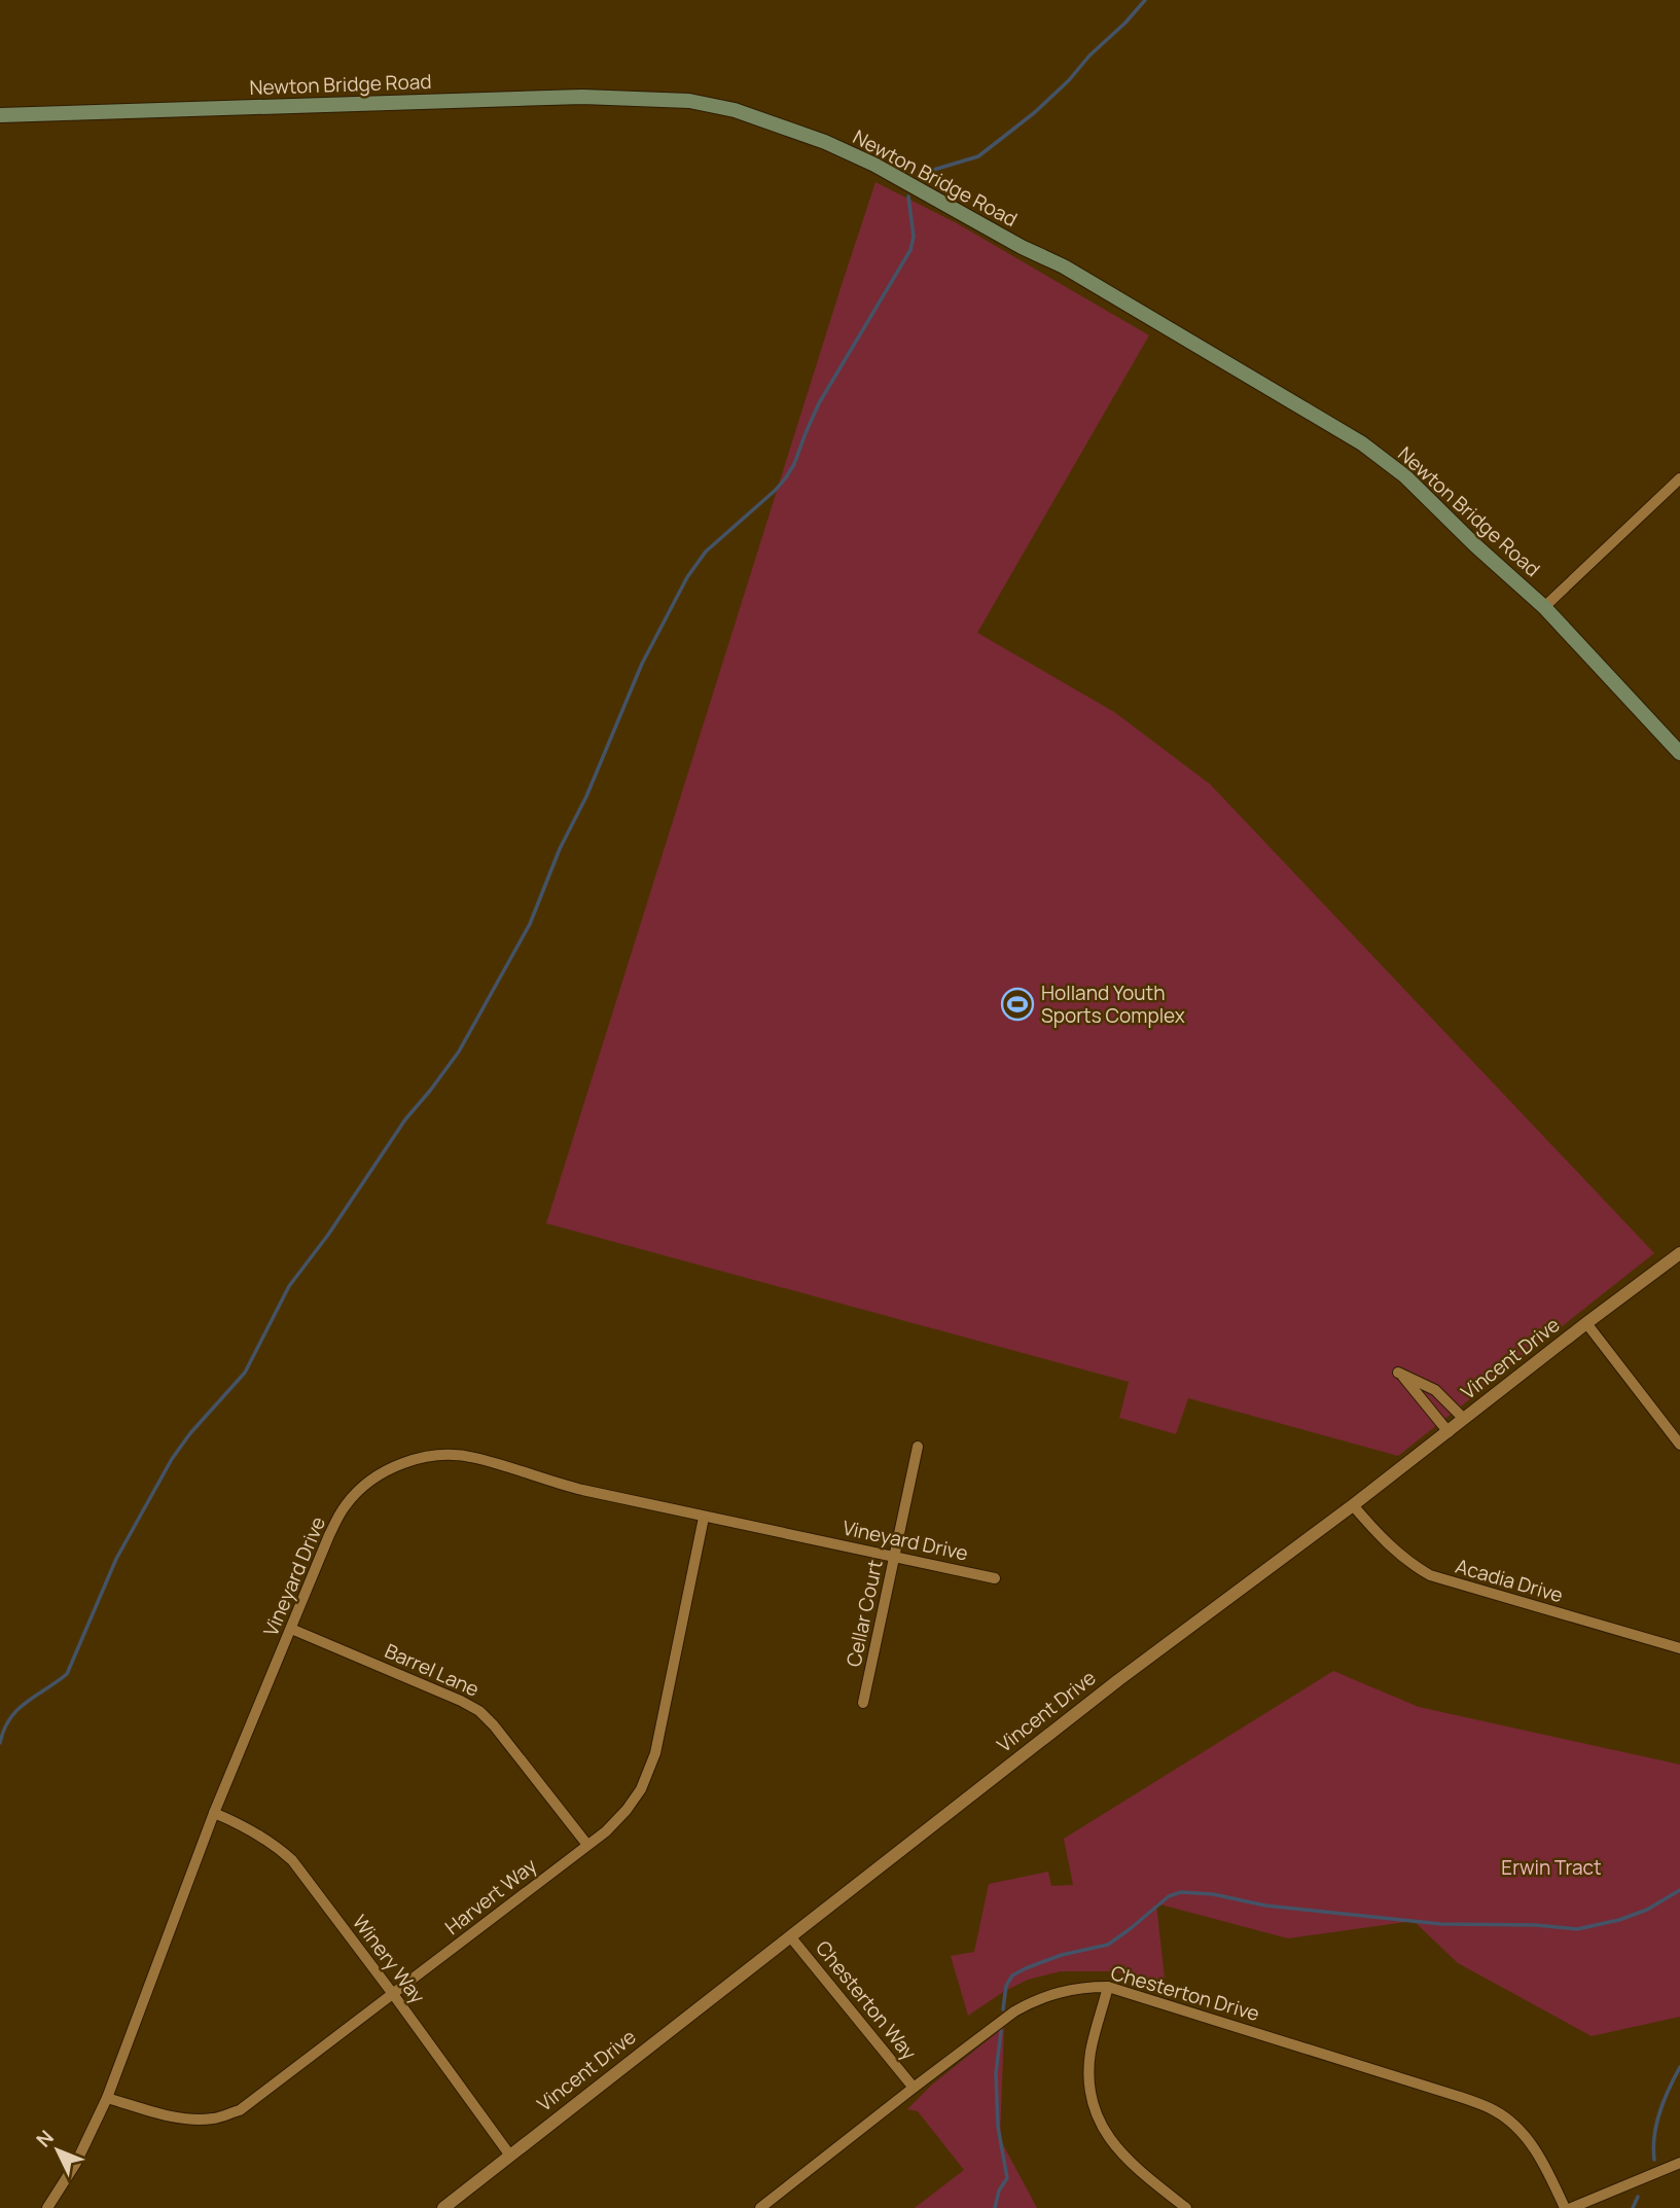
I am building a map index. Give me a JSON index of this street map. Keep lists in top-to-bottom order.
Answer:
{
  "streets": {
    "main road": ["Newton Bridge Road"],
    "street": [
      "Vincent Drive",
      "Vineyard Drive",
      "Acadia Drive",
      "Cellar Court",
      "Barrel Lane",
      "Harvert Way",
      "Winery Way",
      "Chesterton Drive",
      "Chesterton Way"
    ]
  },
  "crossings": [
    ["Vincent Drive", "Acadia Drive"],
    ["Vincent Drive", "Winery Way"],
    ["Vincent Drive", "Chesterton Way"],
    ["Vineyard Drive", "Cellar Court"],
    ["Vineyard Drive", "Barrel Lane"],
    ["Vineyard Drive", "Harvert Way"],
    ["Vineyard Drive", "Winery Way"],
    ["Barrel Lane", "Harvert Way"],
    ["Harvert Way", "Winery Way"],
    ["Chesterton Drive", "Chesterton Way"]
  ],
  "parks": ["Erwin Tract"],
  "places": {
    "sports": ["Holland Youth Sports Complex"]
  },
  "north": "top left"
}
